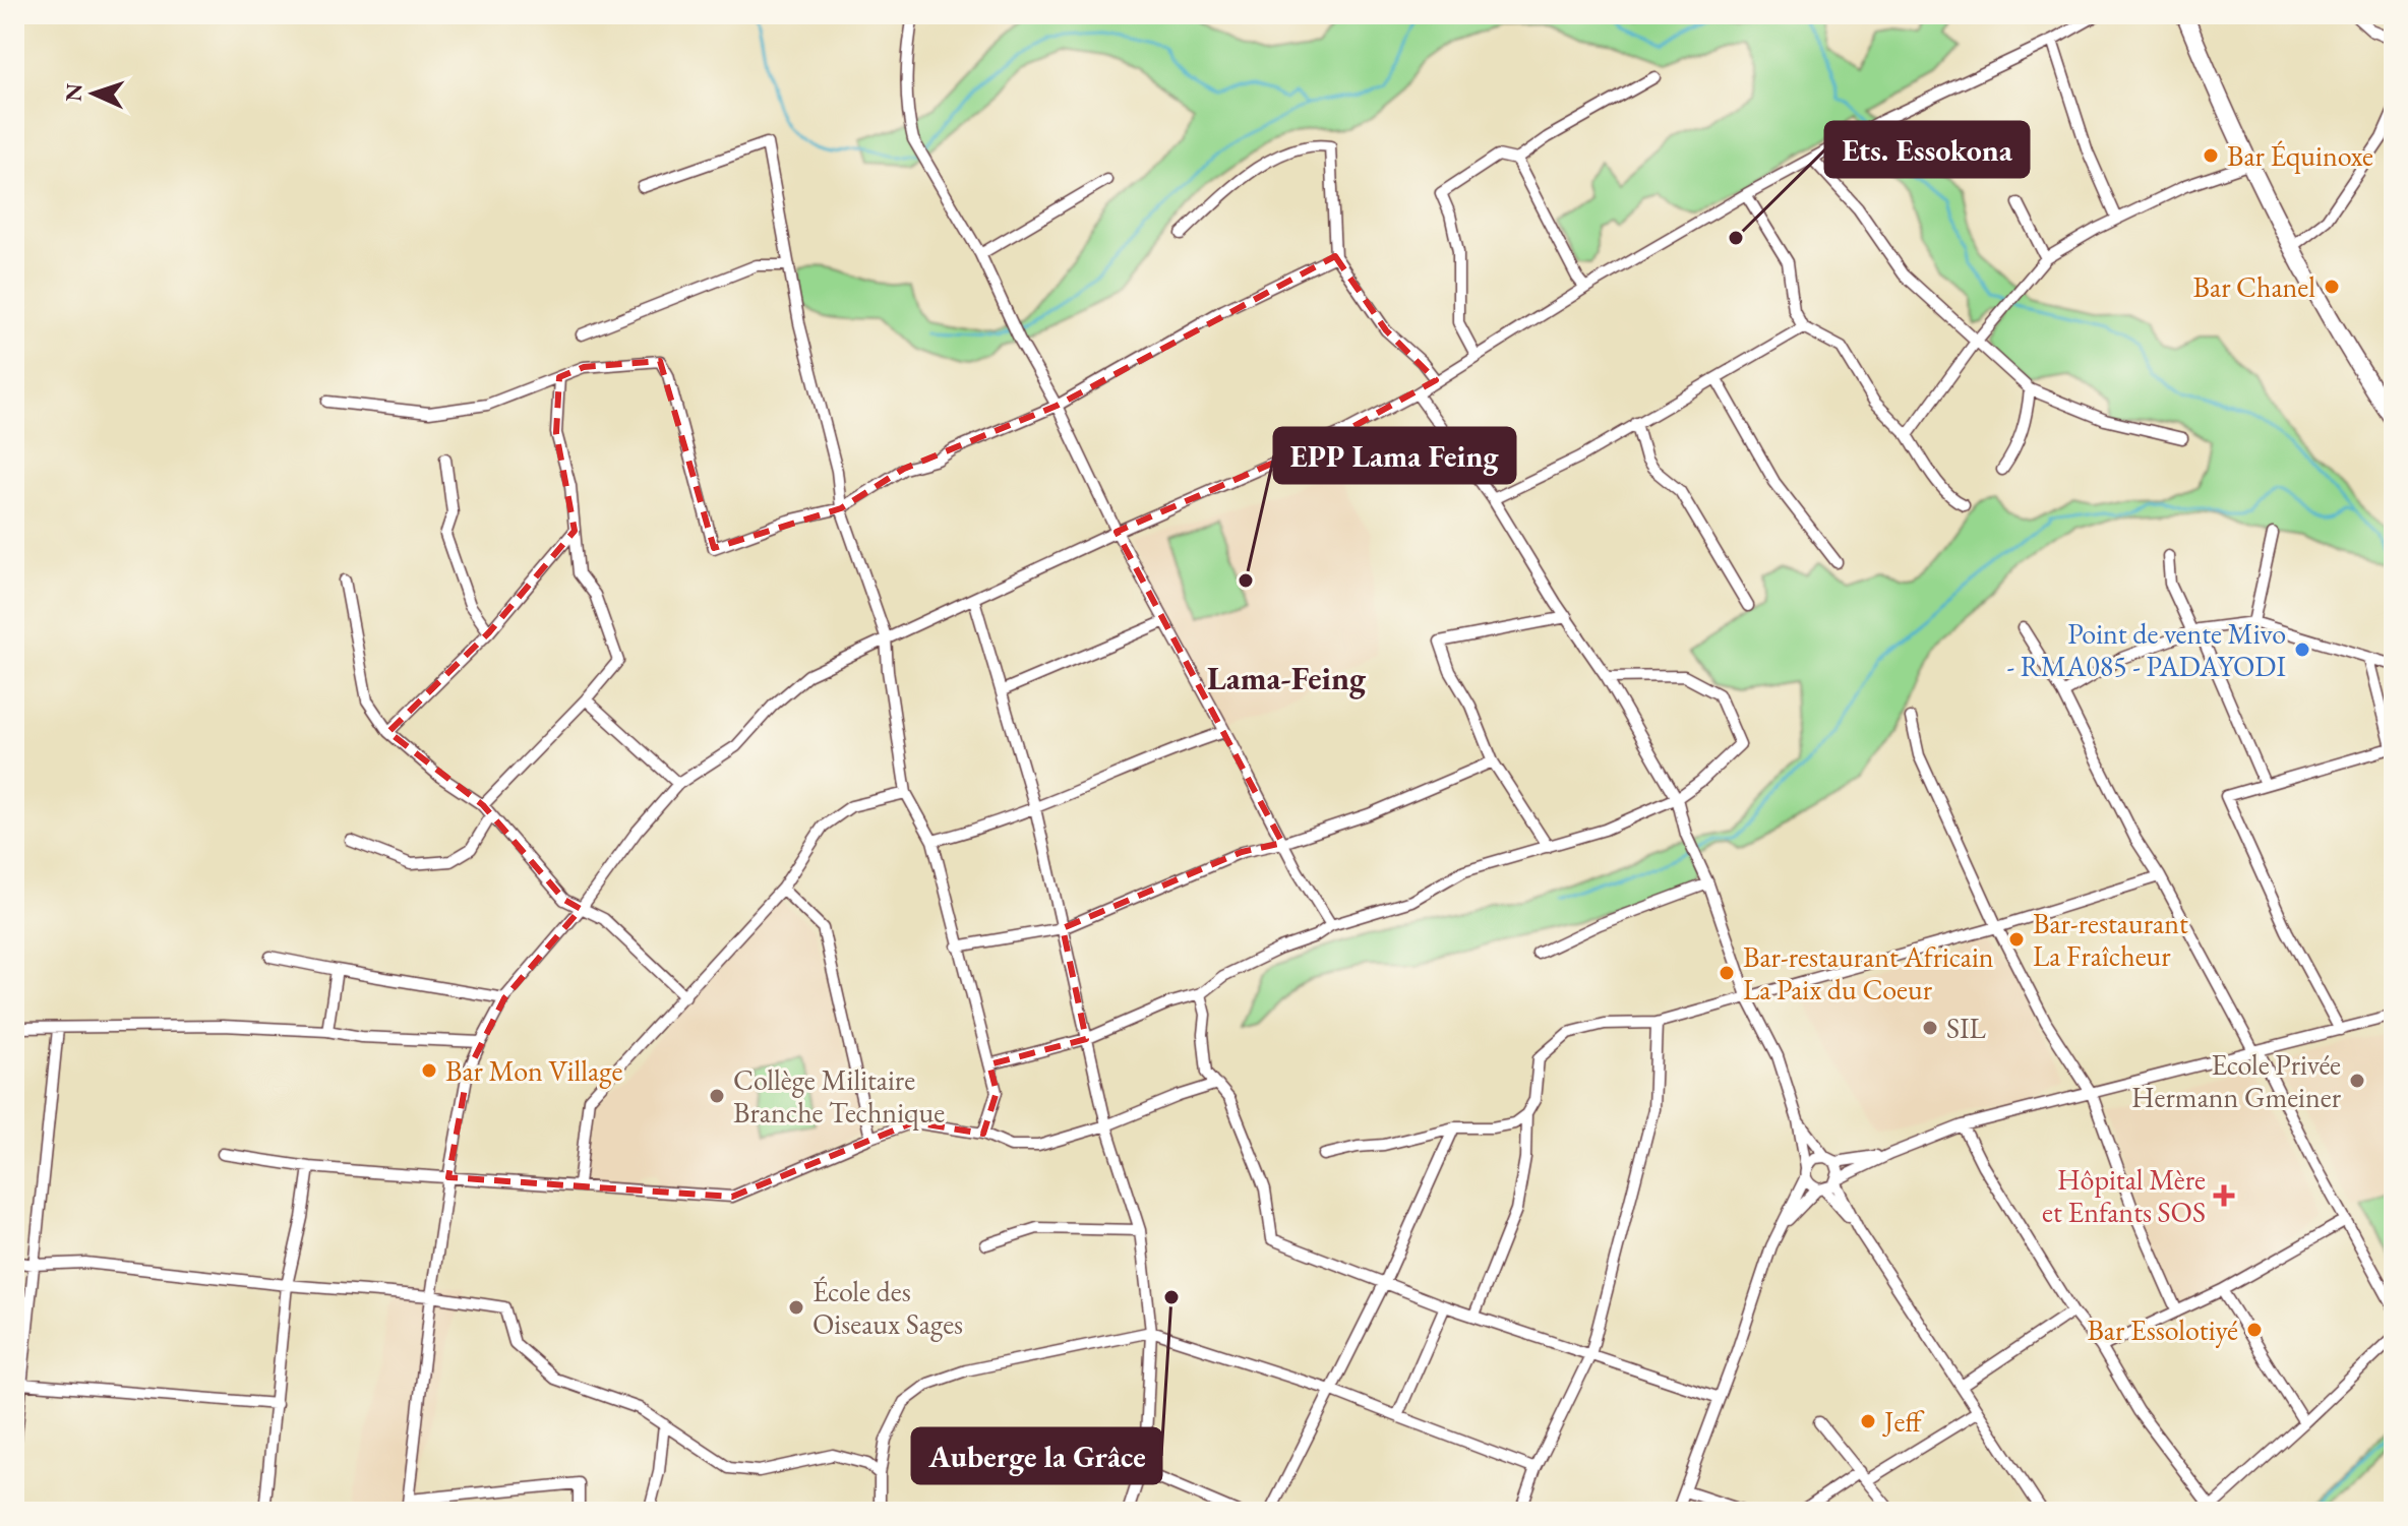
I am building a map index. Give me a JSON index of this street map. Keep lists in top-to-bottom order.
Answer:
{
  "districts": ["Lama-Feing"],
  "places": {
    "other": [
      "Bar Équinoxe",
      "Ets. Essokona",
      "Bar Chanel",
      "EPP Lama Feing",
      "Point de vente Mivo - RMA085 - PADAYODI",
      "Bar-restaurant La Fraîcheur",
      "Bar-restaurant Africain La Paix du Coeur",
      "SIL",
      "Bar Mon Village",
      "Ecole Privée Hermann Gmeiner",
      "Collège Militaire Branche Technique",
      "Auberge la Grâce",
      "École des Oiseaux Sages",
      "Bar Essolotiyé",
      "Jeff"
    ],
    "health": ["Hôpital Mère et Enfants SOS"]
  },
  "north": "left"
}
